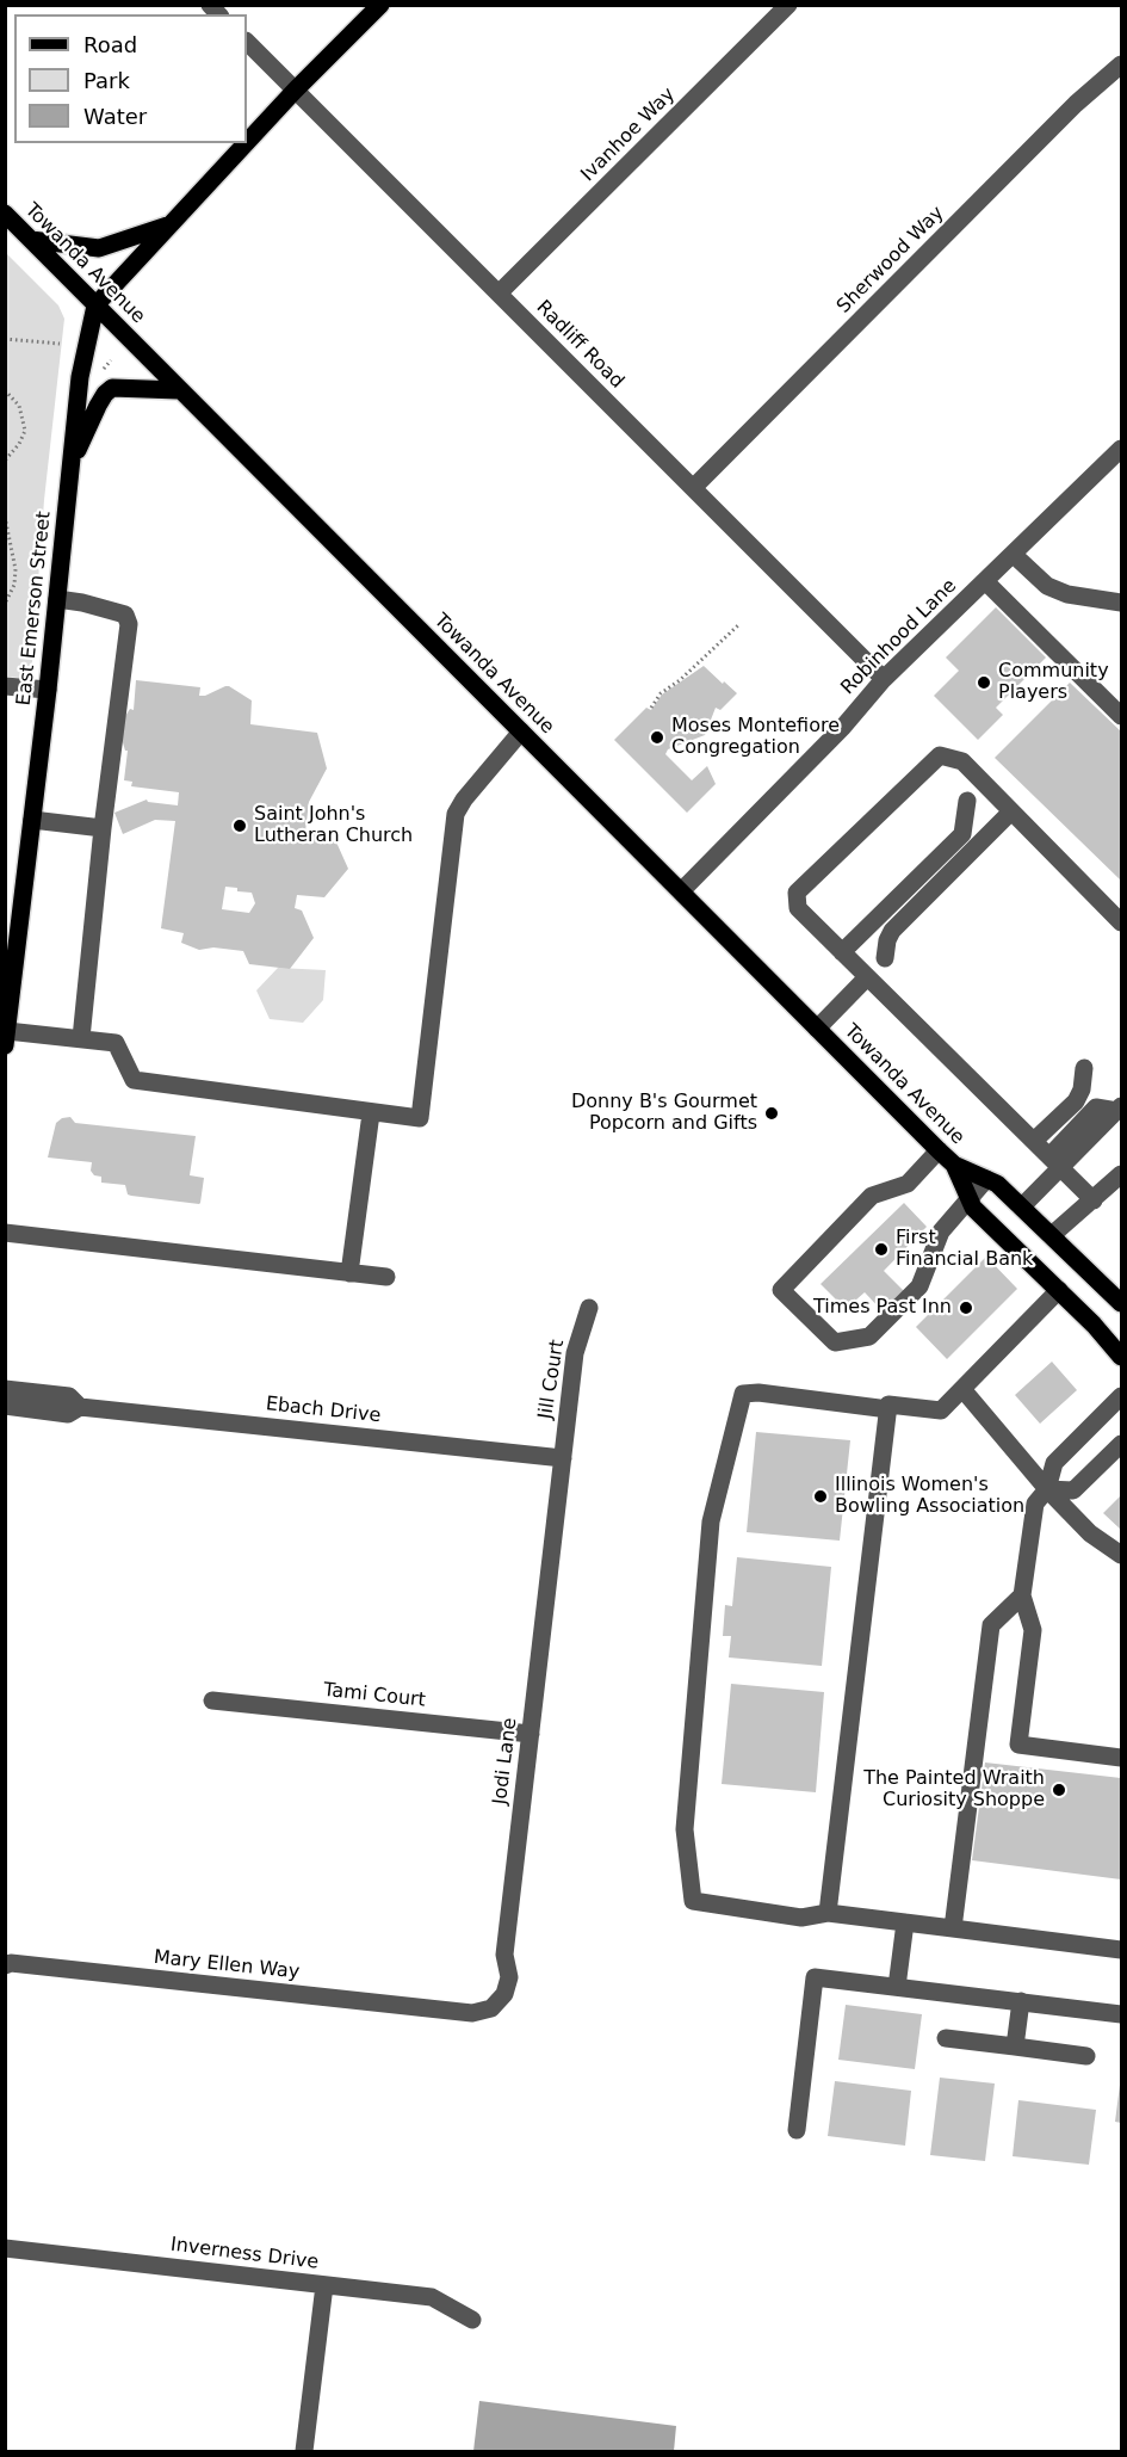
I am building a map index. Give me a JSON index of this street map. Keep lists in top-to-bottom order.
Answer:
{
  "streets": {
    "main road": ["Towanda Avenue", "East Emerson Street"],
    "street": [
      "Ivanhoe Way",
      "Sherwood Way",
      "Radliff Road",
      "Robinhood Lane",
      "Jill Court",
      "Ebach Drive",
      "Tami Court",
      "Jodi Lane",
      "Mary Ellen Way",
      "Inverness Drive"
    ]
  },
  "crossings": [
    ["Ivanhoe Way", "Radliff Road"],
    ["Sherwood Way", "Radliff Road"],
    ["Towanda Avenue", "East Emerson Street"],
    ["Towanda Avenue", "Robinhood Lane"],
    ["Radliff Road", "Robinhood Lane"],
    ["Jill Court", "Ebach Drive"],
    ["Jill Court", "Jodi Lane"],
    ["Ebach Drive", "Jodi Lane"],
    ["Tami Court", "Jodi Lane"],
    ["Jodi Lane", "Mary Ellen Way"]
  ],
  "places": [
    "Community Players",
    "Moses Montefiore Congregation",
    "Saint John's Lutheran Church",
    "Donny B's Gourmet Popcorn and Gifts",
    "First Financial Bank",
    "Times Past Inn",
    "Illinois Women's Bowling Association",
    "The Painted Wraith Curiosity Shoppe"
  ],
  "legend": ["Road", "Park", "Water"]
}
